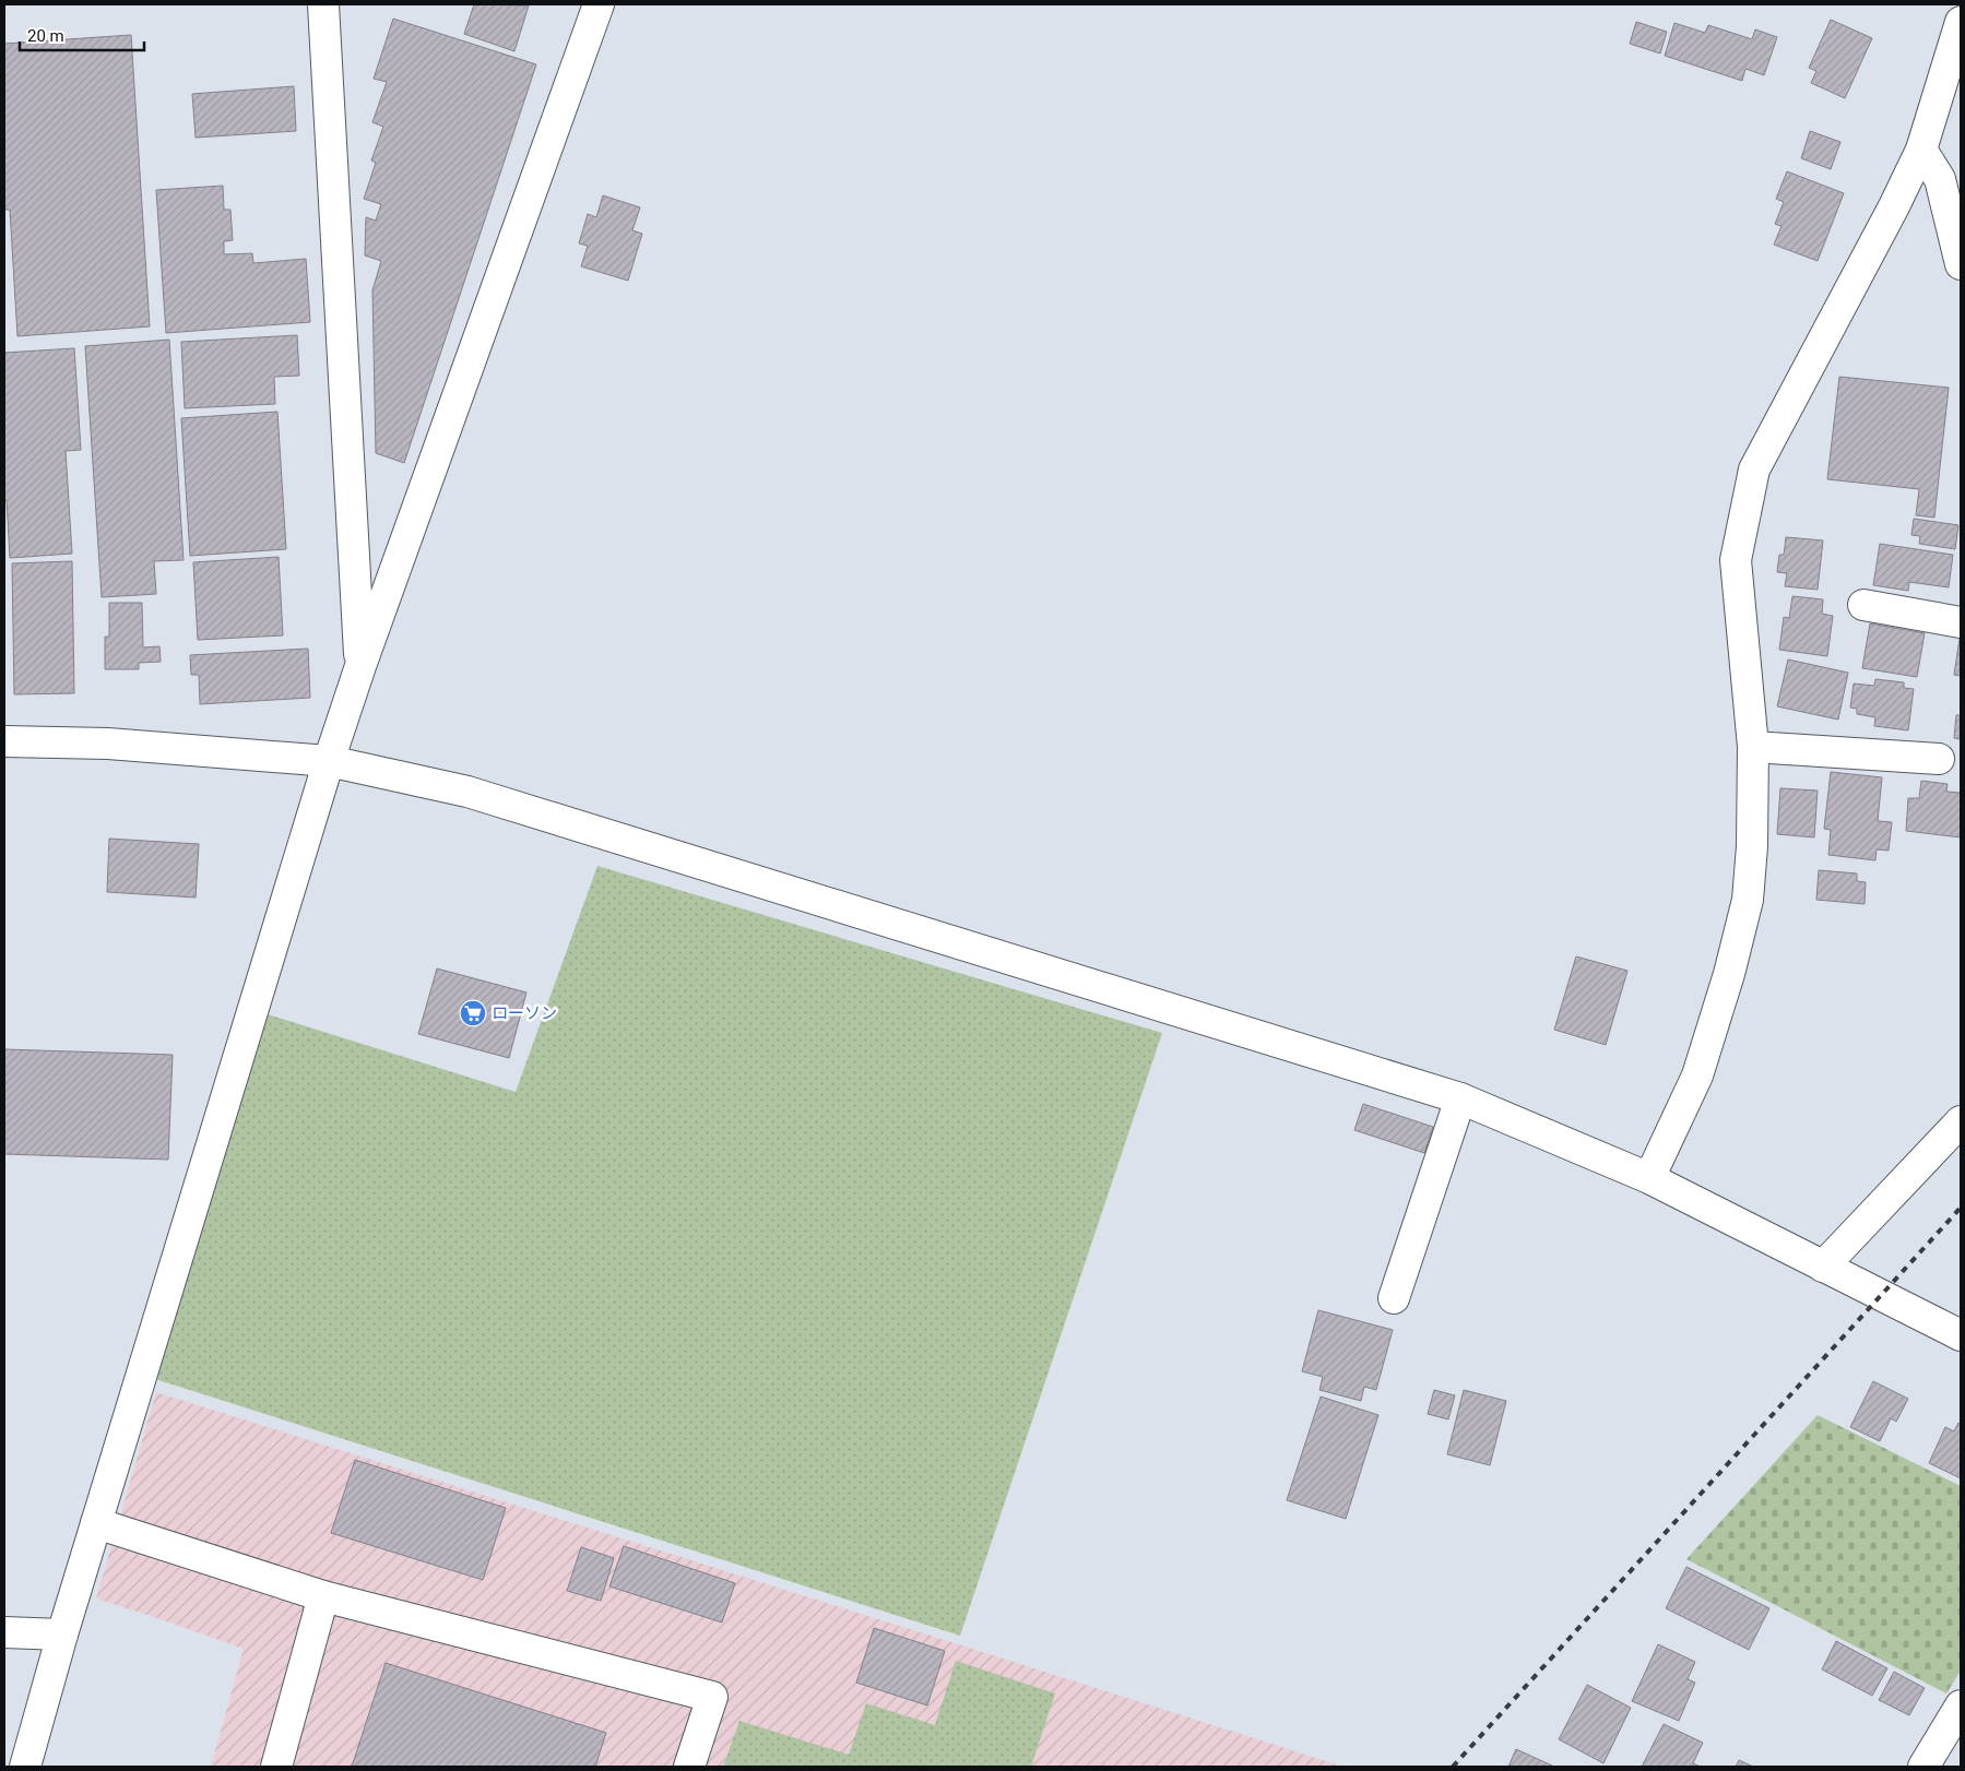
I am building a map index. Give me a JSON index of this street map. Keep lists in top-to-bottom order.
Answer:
{
  "places": {
    "supermarket": ["ローソン"]
  },
  "scale_bar": "20 m"
}
